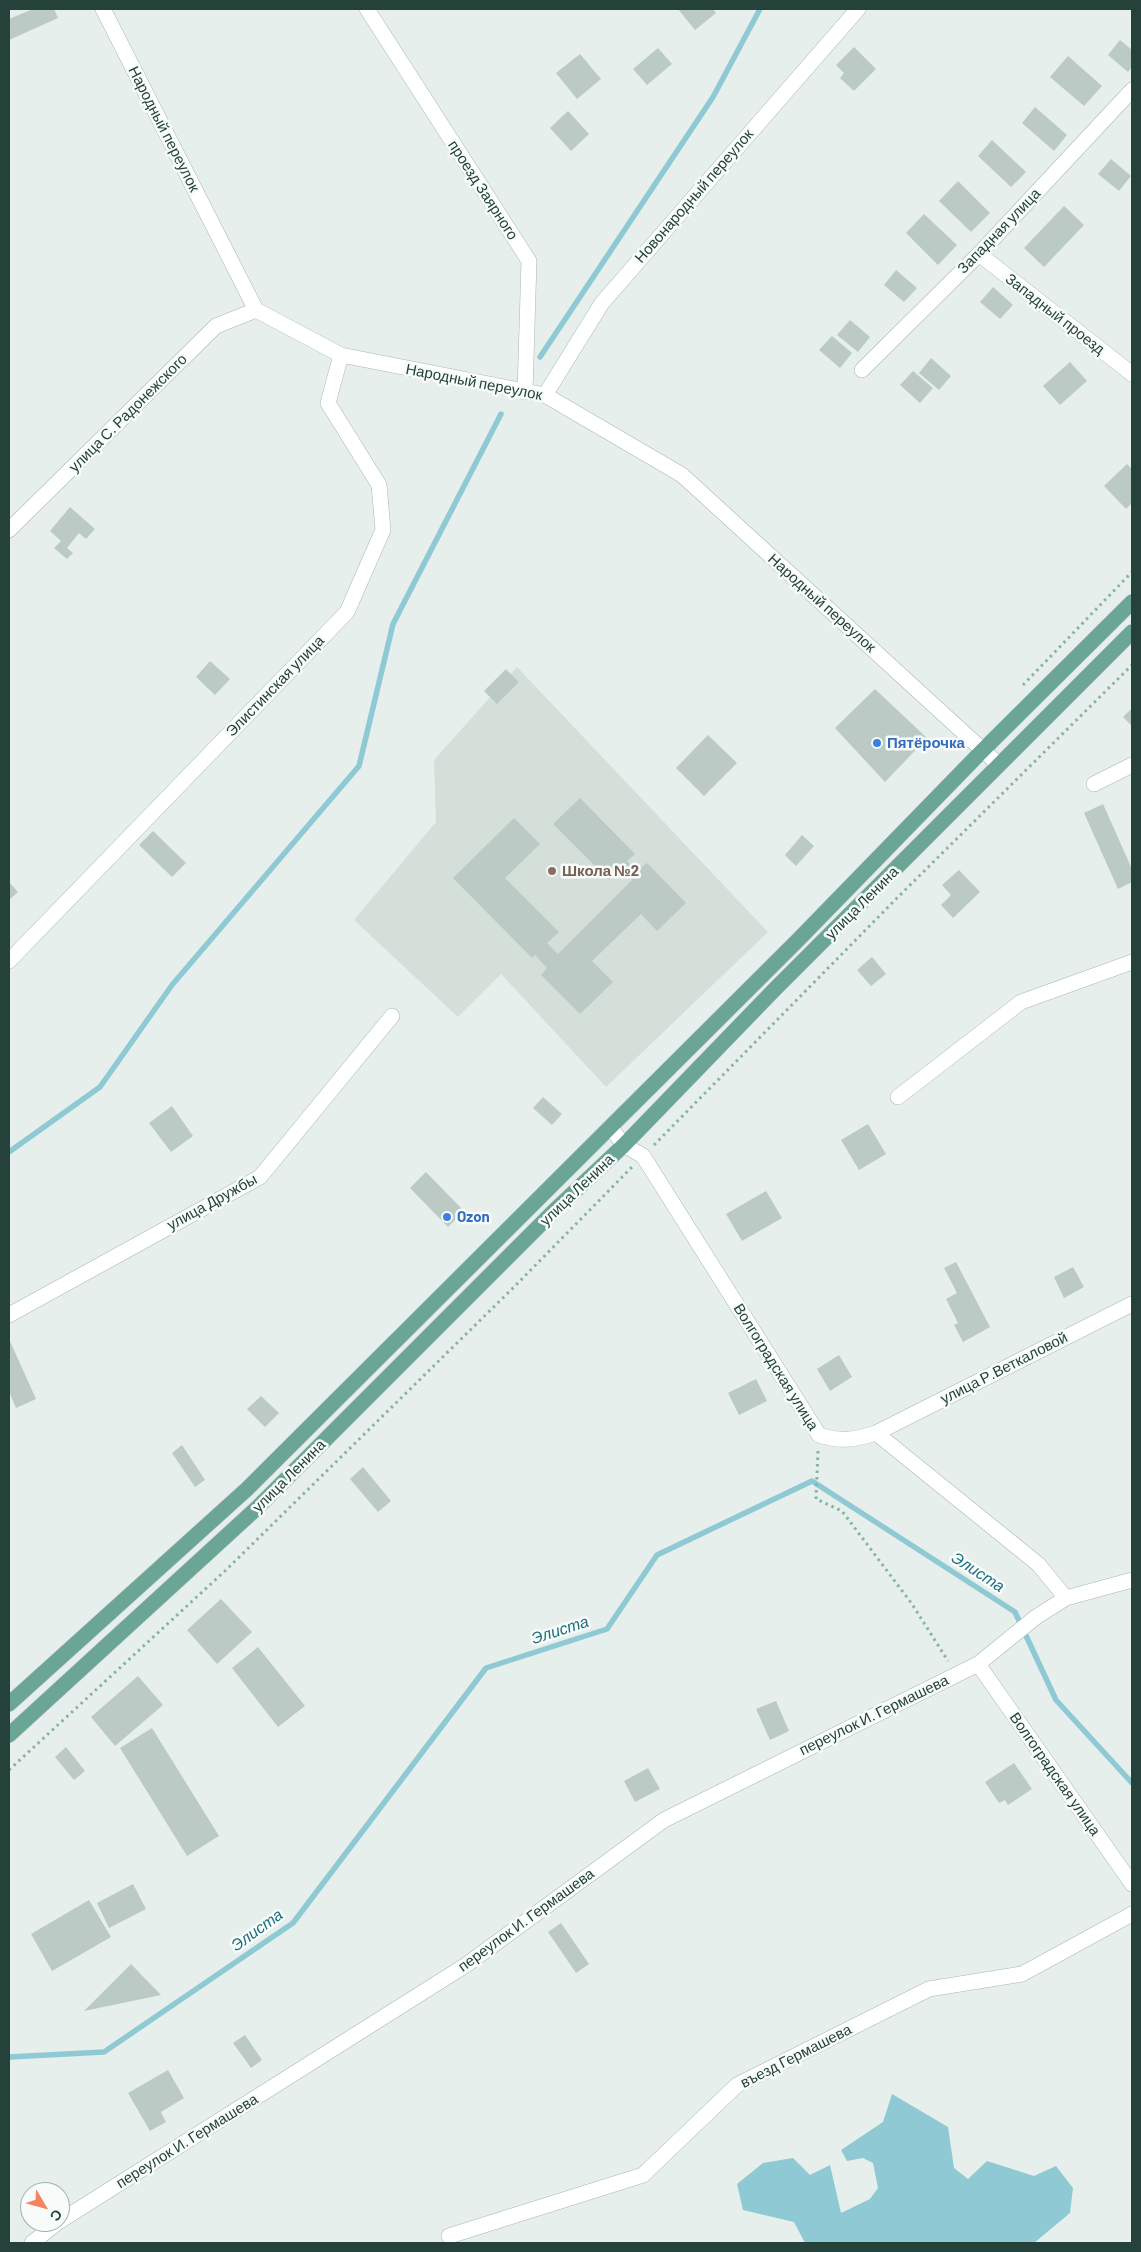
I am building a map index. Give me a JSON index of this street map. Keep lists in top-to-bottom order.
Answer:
{
  "streets": {
    "main road": ["улица Ленина"],
    "street": [
      "Народный переулок",
      "проезд Заярного",
      "Новонародный переулок",
      "Западная улица",
      "Западный проезд",
      "улица С. Радонежского",
      "Элистинская улица",
      "улица Дружбы",
      "Волгоградская улица",
      "улица Р.Веткаловой",
      "переулок И. Гермашева",
      "въезд Гермашева"
    ]
  },
  "crossings": [
    ["Народный переулок", "проезд Заярного"],
    ["Народный переулок", "Новонародный переулок"],
    ["Народный переулок", "улица С. Радонежского"],
    ["Народный переулок", "Элистинская улица"],
    ["Народный переулок", "улица Ленина"],
    ["Западная улица", "Западный проезд"],
    ["улица Ленина", "Волгоградская улица"],
    ["Волгоградская улица", "улица Р.Веткаловой"],
    ["Волгоградская улица", "переулок И. Гермашева"]
  ],
  "water": ["Элиста"],
  "places": ["Пятёрочка", "Школа №2", "Ozon"],
  "north": "bottom right"
}
